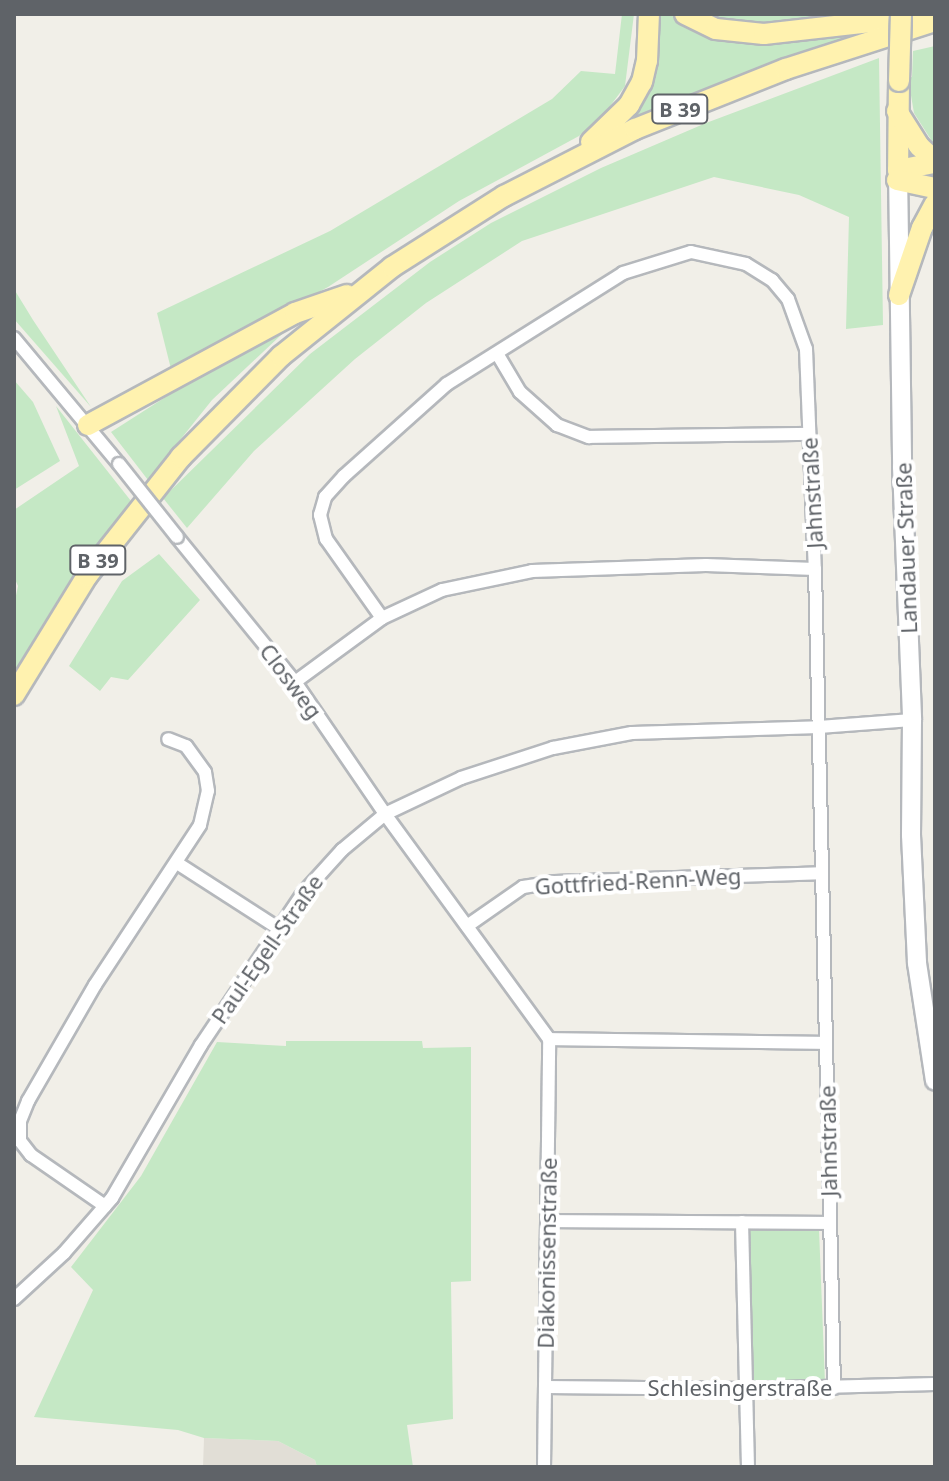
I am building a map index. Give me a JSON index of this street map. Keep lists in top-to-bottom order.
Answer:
{
  "streets": {
    "main road": ["B 39", "Landauer Straße"],
    "street": [
      "Jahnstraße",
      "Closweg",
      "Gottfried-Renn-Weg",
      "Paul-Egell-Straße",
      "Diakonissenstraße",
      "Schlesingerstraße"
    ]
  },
  "crossings": [
    ["Jahnstraße", "Gottfried-Renn-Weg"],
    ["Jahnstraße", "Paul-Egell-Straße"],
    ["Jahnstraße", "Schlesingerstraße"],
    ["Landauer Straße", "Paul-Egell-Straße"],
    ["Closweg", "Gottfried-Renn-Weg"],
    ["Closweg", "Paul-Egell-Straße"],
    ["Closweg", "Diakonissenstraße"],
    ["Diakonissenstraße", "Schlesingerstraße"]
  ]
}
